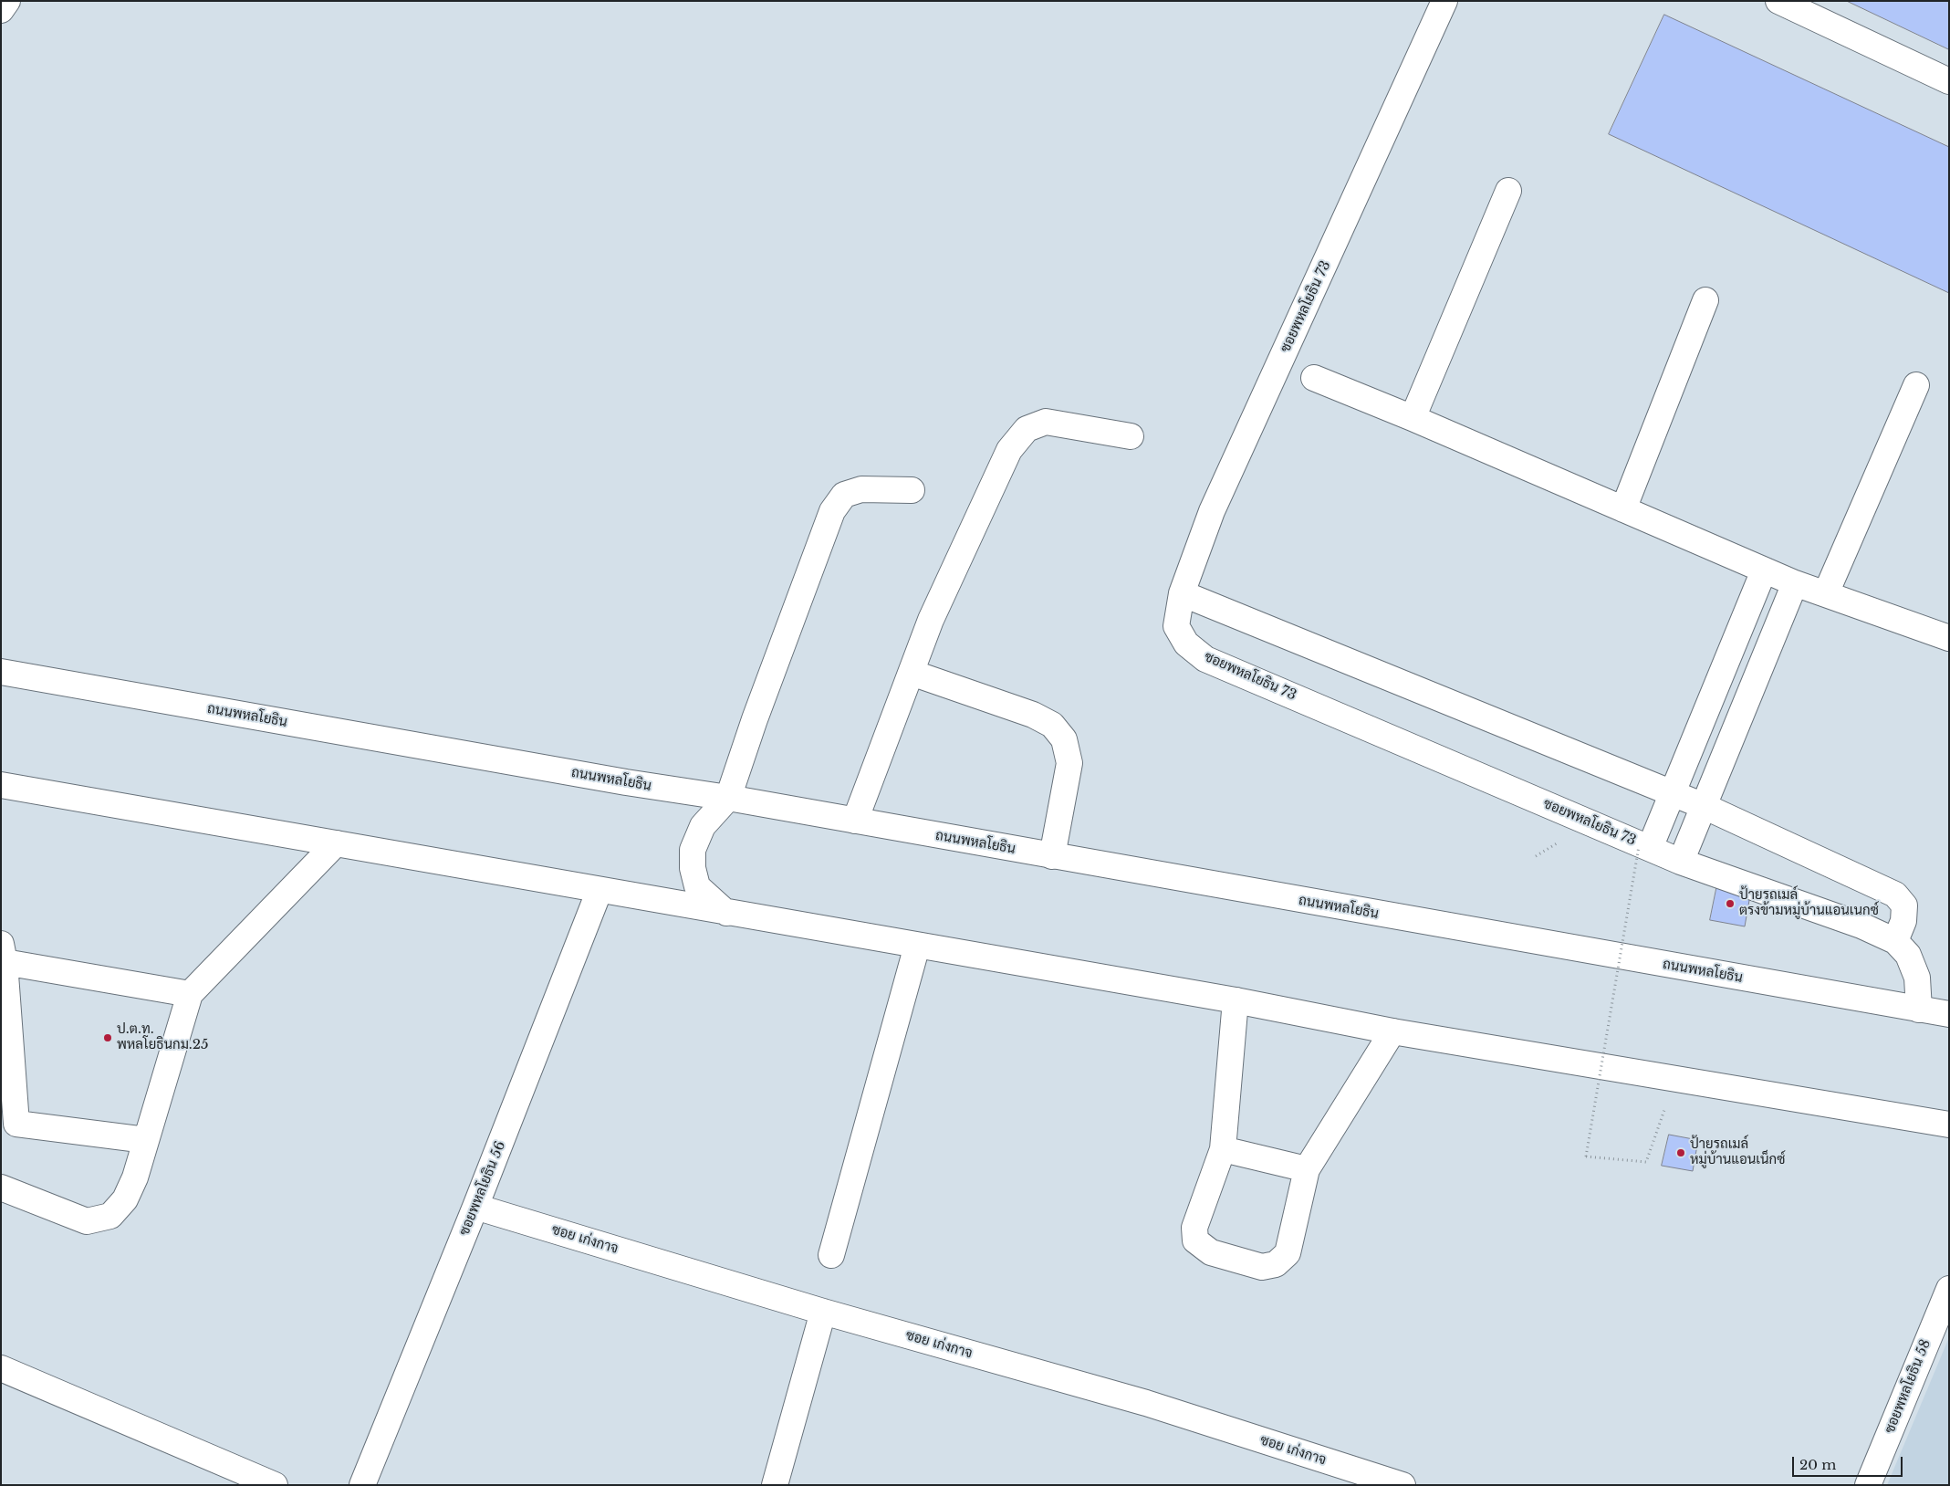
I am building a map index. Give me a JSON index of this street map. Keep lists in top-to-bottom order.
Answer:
{
  "streets": {
    "street": [
      "ซอยพหลโยธิน 73",
      "ถนนพหลโยธิน",
      "ซอยพหลโยธิน 56",
      "ซอย เก่งกาจ",
      "ซอยพหลโยธิน 58"
    ]
  },
  "crossings": [
    ["ซอยพหลโยธิน 73", "ถนนพหลโยธิน"],
    ["ซอยพหลโยธิน 56", "ซอย เก่งกาจ"]
  ],
  "places": ["ป้ายรถเมล์ ตรงข้ามหมู่บ้านแอนเนกซ์", "ป.ต.ท. พหลโยธินกม.25", "ป้ายรถเมล์ หมู่บ้านแอนเน็กซ์"],
  "scale_bar": "20 m"
}
